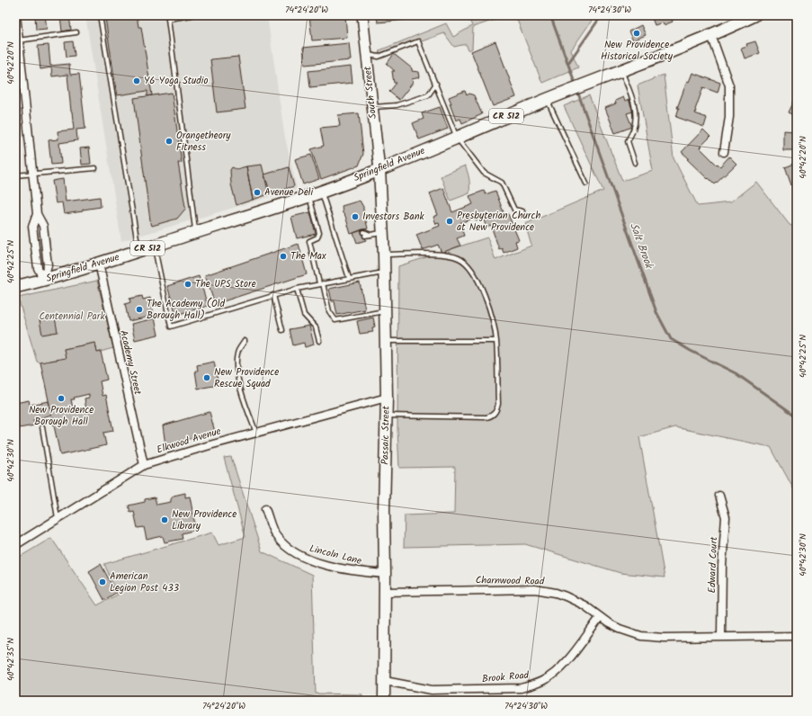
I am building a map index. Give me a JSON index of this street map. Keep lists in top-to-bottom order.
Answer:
{
  "streets": {
    "main road": ["CR 512", "Springfield Avenue", "Passaic Street"],
    "street": [
      "South Street",
      "Academy Street",
      "Elkwood Avenue",
      "Lincoln Lane",
      "Edward Court",
      "Charnwood Road",
      "Brook Road"
    ]
  },
  "crossings": [
    ["South Street", "Springfield Avenue"],
    ["South Street", "Passaic Street"],
    ["Springfield Avenue", "Academy Street"],
    ["Springfield Avenue", "Passaic Street"],
    ["Academy Street", "Elkwood Avenue"],
    ["Passaic Street", "Elkwood Avenue"],
    ["Passaic Street", "Lincoln Lane"],
    ["Passaic Street", "Charnwood Road"],
    ["Passaic Street", "Brook Road"],
    ["Edward Court", "Charnwood Road"],
    ["Charnwood Road", "Brook Road"]
  ],
  "water": ["Salt Brook"],
  "parks": ["Centennial Park"],
  "places": [
    "New Providence Historical Society",
    "Y6 Yoga Studio",
    "Orangetheory Fitness",
    "Avenue Deli",
    "Investors Bank",
    "Presbyterian Church at New Providence",
    "The Max",
    "The UPS Store",
    "The Academy (Old Borough Hall)",
    "New Providence Rescue Squad",
    "New Providence Borough Hall",
    "New Providence Library",
    "American Legion Post 433"
  ],
  "coordinates": [
    "74°24'20\"W",
    "74°24'30\"W",
    "40°42'20\"N",
    "40°42'25\"N",
    "40°42'30\"N",
    "40°42'35\"N"
  ]
}
